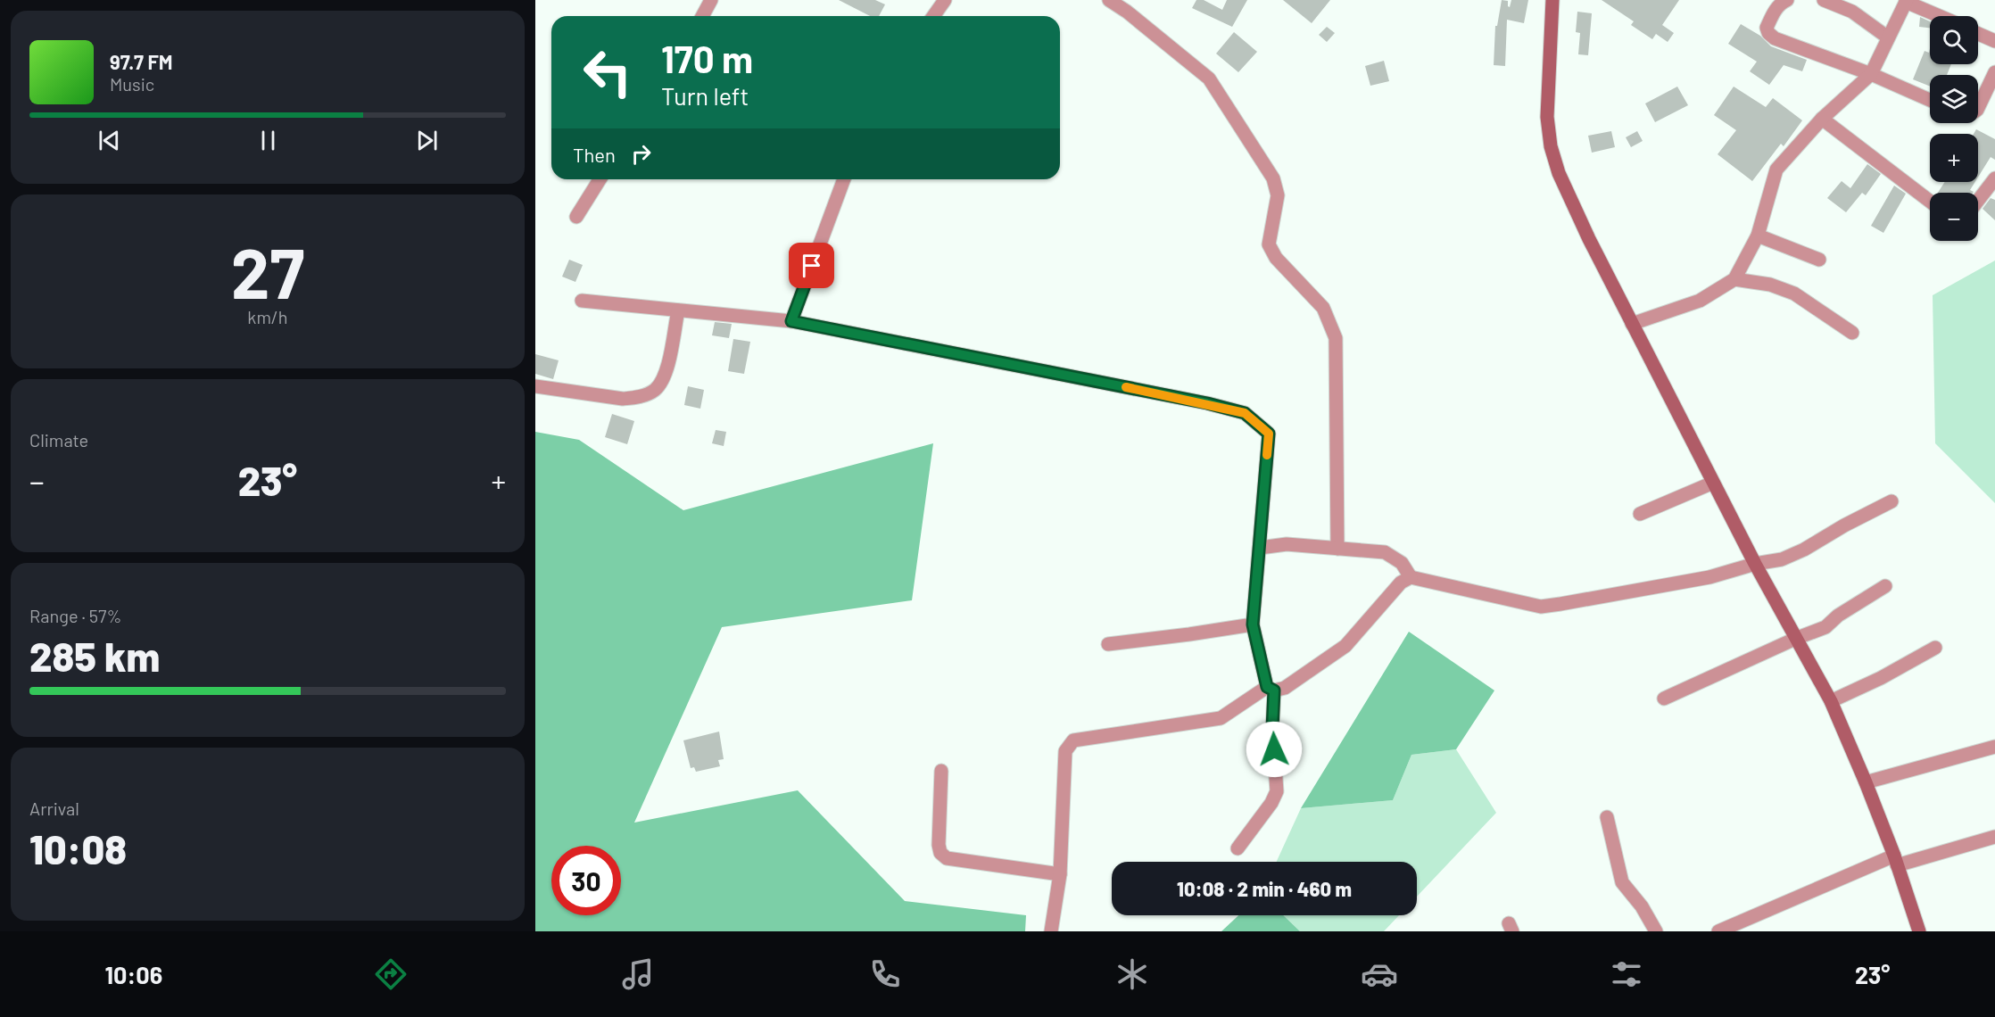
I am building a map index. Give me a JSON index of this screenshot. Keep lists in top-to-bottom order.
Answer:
{
  "page": {
    "map_buttons": ["+", "−"],
    "turn": ["170 m", "Turn left"],
    "song": ["97.7 FM", "Music"],
    "then": "Then",
    "tile": [
      ["27", "km/h"],
      "Climate",
      ["Range · 57%", "285 km"],
      ["Arrival", "10:08"]
    ],
    "heat": ["−", "23°", "+"],
    "limit": "30",
    "trip": "10:08 · 2 min · 460 m",
    "tabs": ["10:06", "23°"]
  }
}
